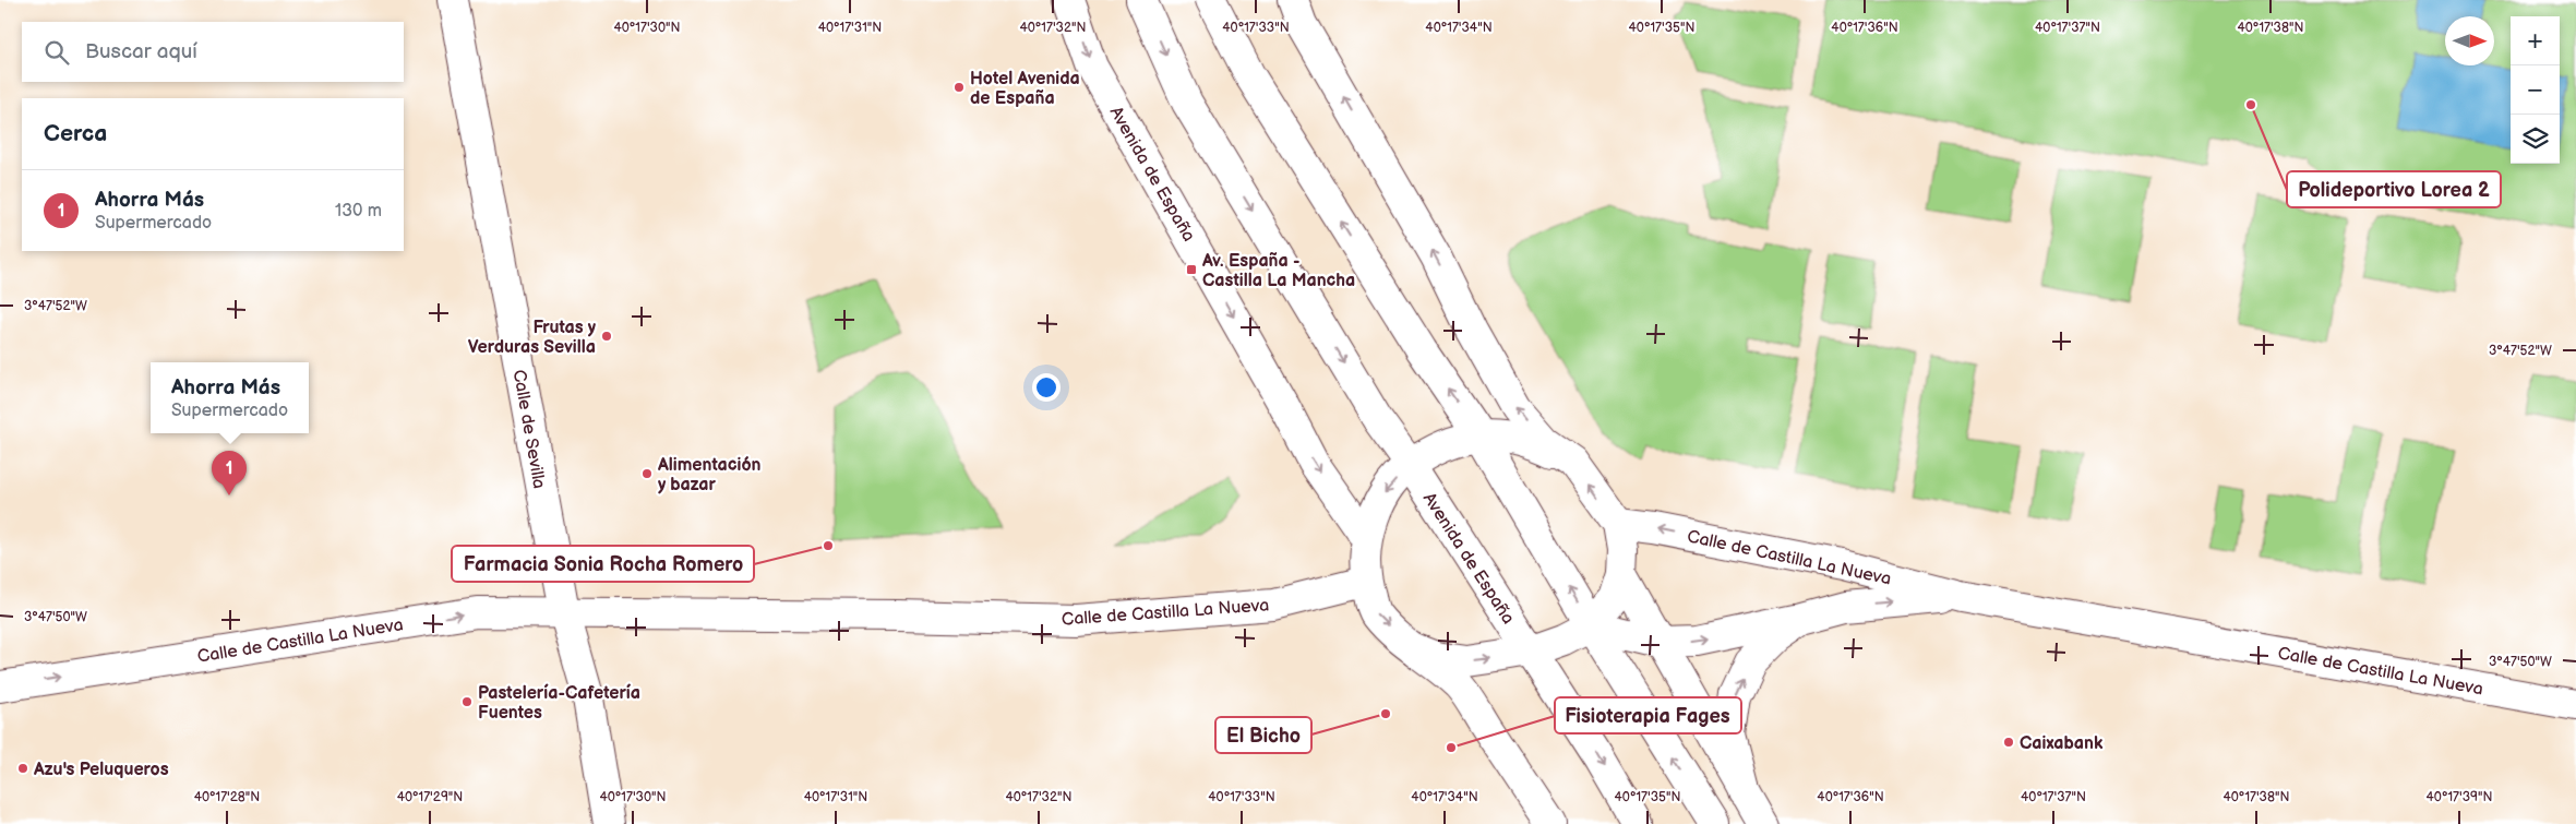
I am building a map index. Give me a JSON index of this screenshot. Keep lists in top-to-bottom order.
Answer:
{
  "streets": {
    "street": ["Avenida de España", "Calle de Sevilla", "Calle de Castilla La Nueva"]
  },
  "crossings": [
    ["Calle de Sevilla", "Calle de Castilla La Nueva"]
  ],
  "places": {
    "other": [
      "Hotel Avenida de España",
      "Polideportivo Lorea 2",
      "Frutas y Verduras Sevilla",
      "Alimentación y bazar",
      "Farmacia Sonia Rocha Romero",
      "Pastelería-Cafetería Fuentes",
      "El Bicho",
      "Caixabank",
      "Fisioterapia Fages",
      "Azu's Peluqueros"
    ],
    "transit": ["Av. España - Castilla La Mancha"]
  },
  "north": "right",
  "page": {
    "map_buttons": ["+", "−"],
    "search": "Buscar aquí",
    "heading": "Cerca",
    "list": [
      {
        "mark": "1",
        "name": "Ahorra Más",
        "note": "Supermercado",
        "value": "130 m"
      }
    ],
    "popup": ["Ahorra Más", "Supermercado"],
    "pins": "1"
  },
  "coordinates": [
    "40°17'30\"N",
    "40°17'31\"N",
    "40°17'32\"N",
    "40°17'33\"N",
    "40°17'34\"N",
    "40°17'35\"N",
    "40°17'36\"N",
    "40°17'37\"N",
    "40°17'38\"N",
    "3°47'52\"W",
    "3°47'50\"W",
    "40°17'28\"N",
    "40°17'29\"N",
    "40°17'39\"N"
  ]
}
